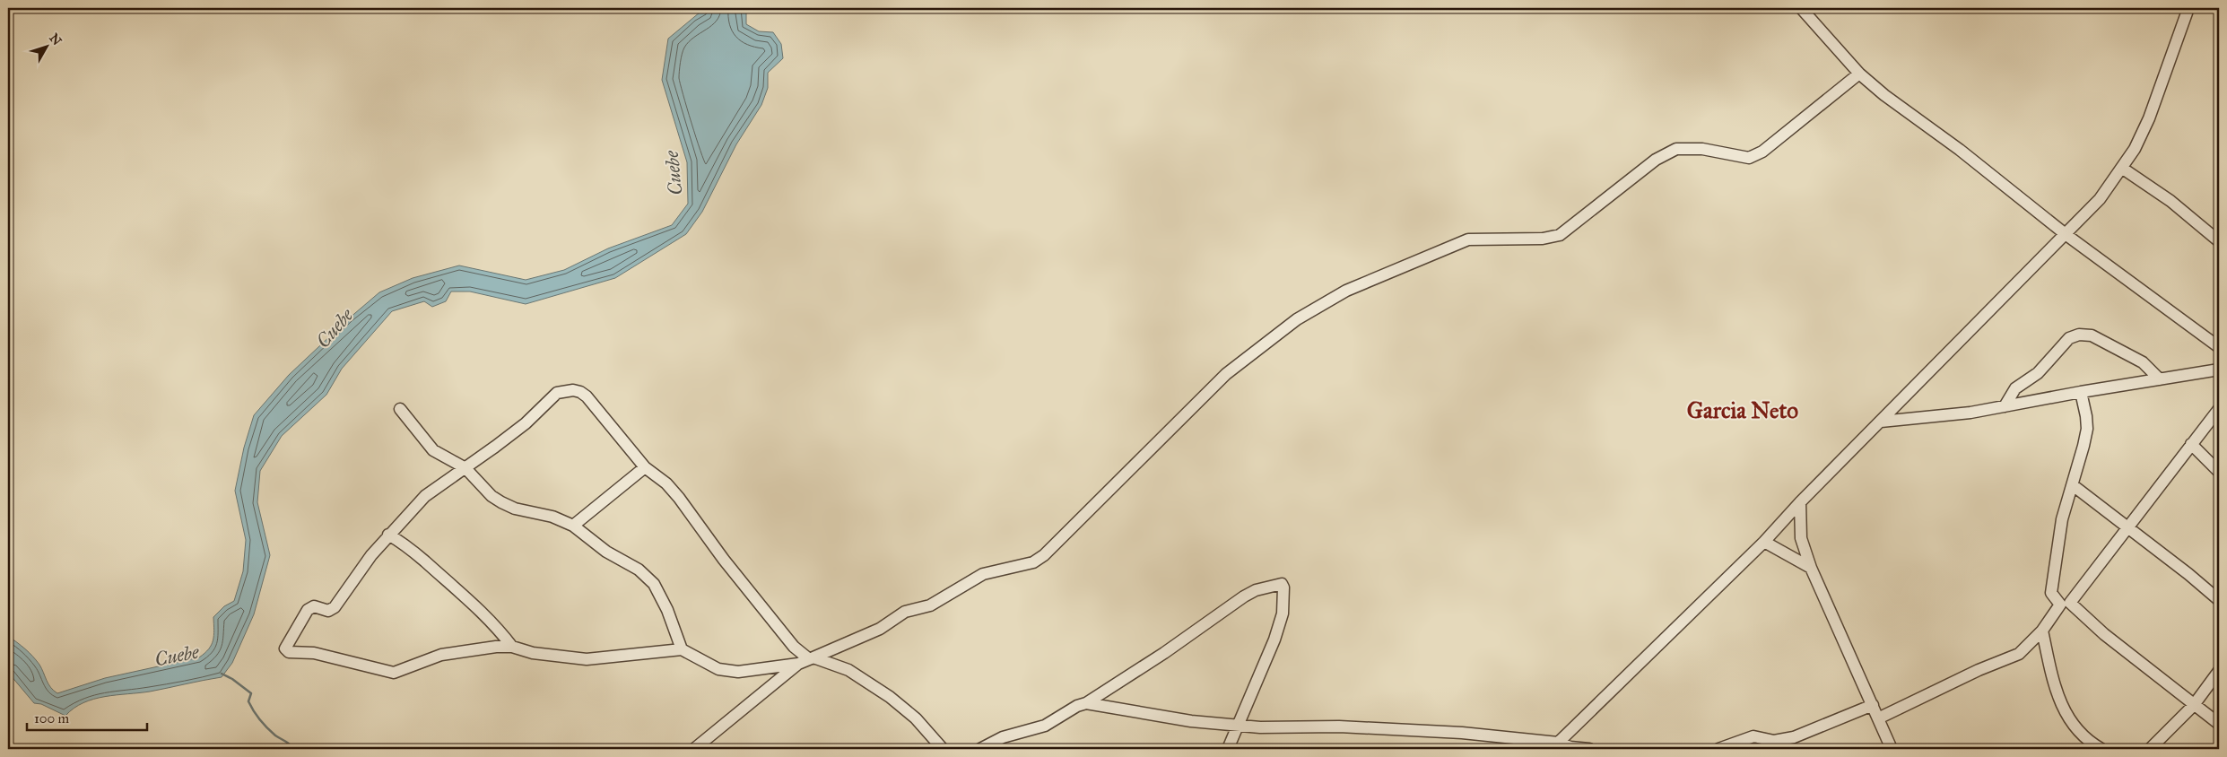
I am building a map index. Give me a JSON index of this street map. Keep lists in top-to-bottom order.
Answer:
{
  "districts": ["Garcia Neto"],
  "water": ["Cuebe"],
  "scale_bar": "100 m",
  "north": "top right"
}
